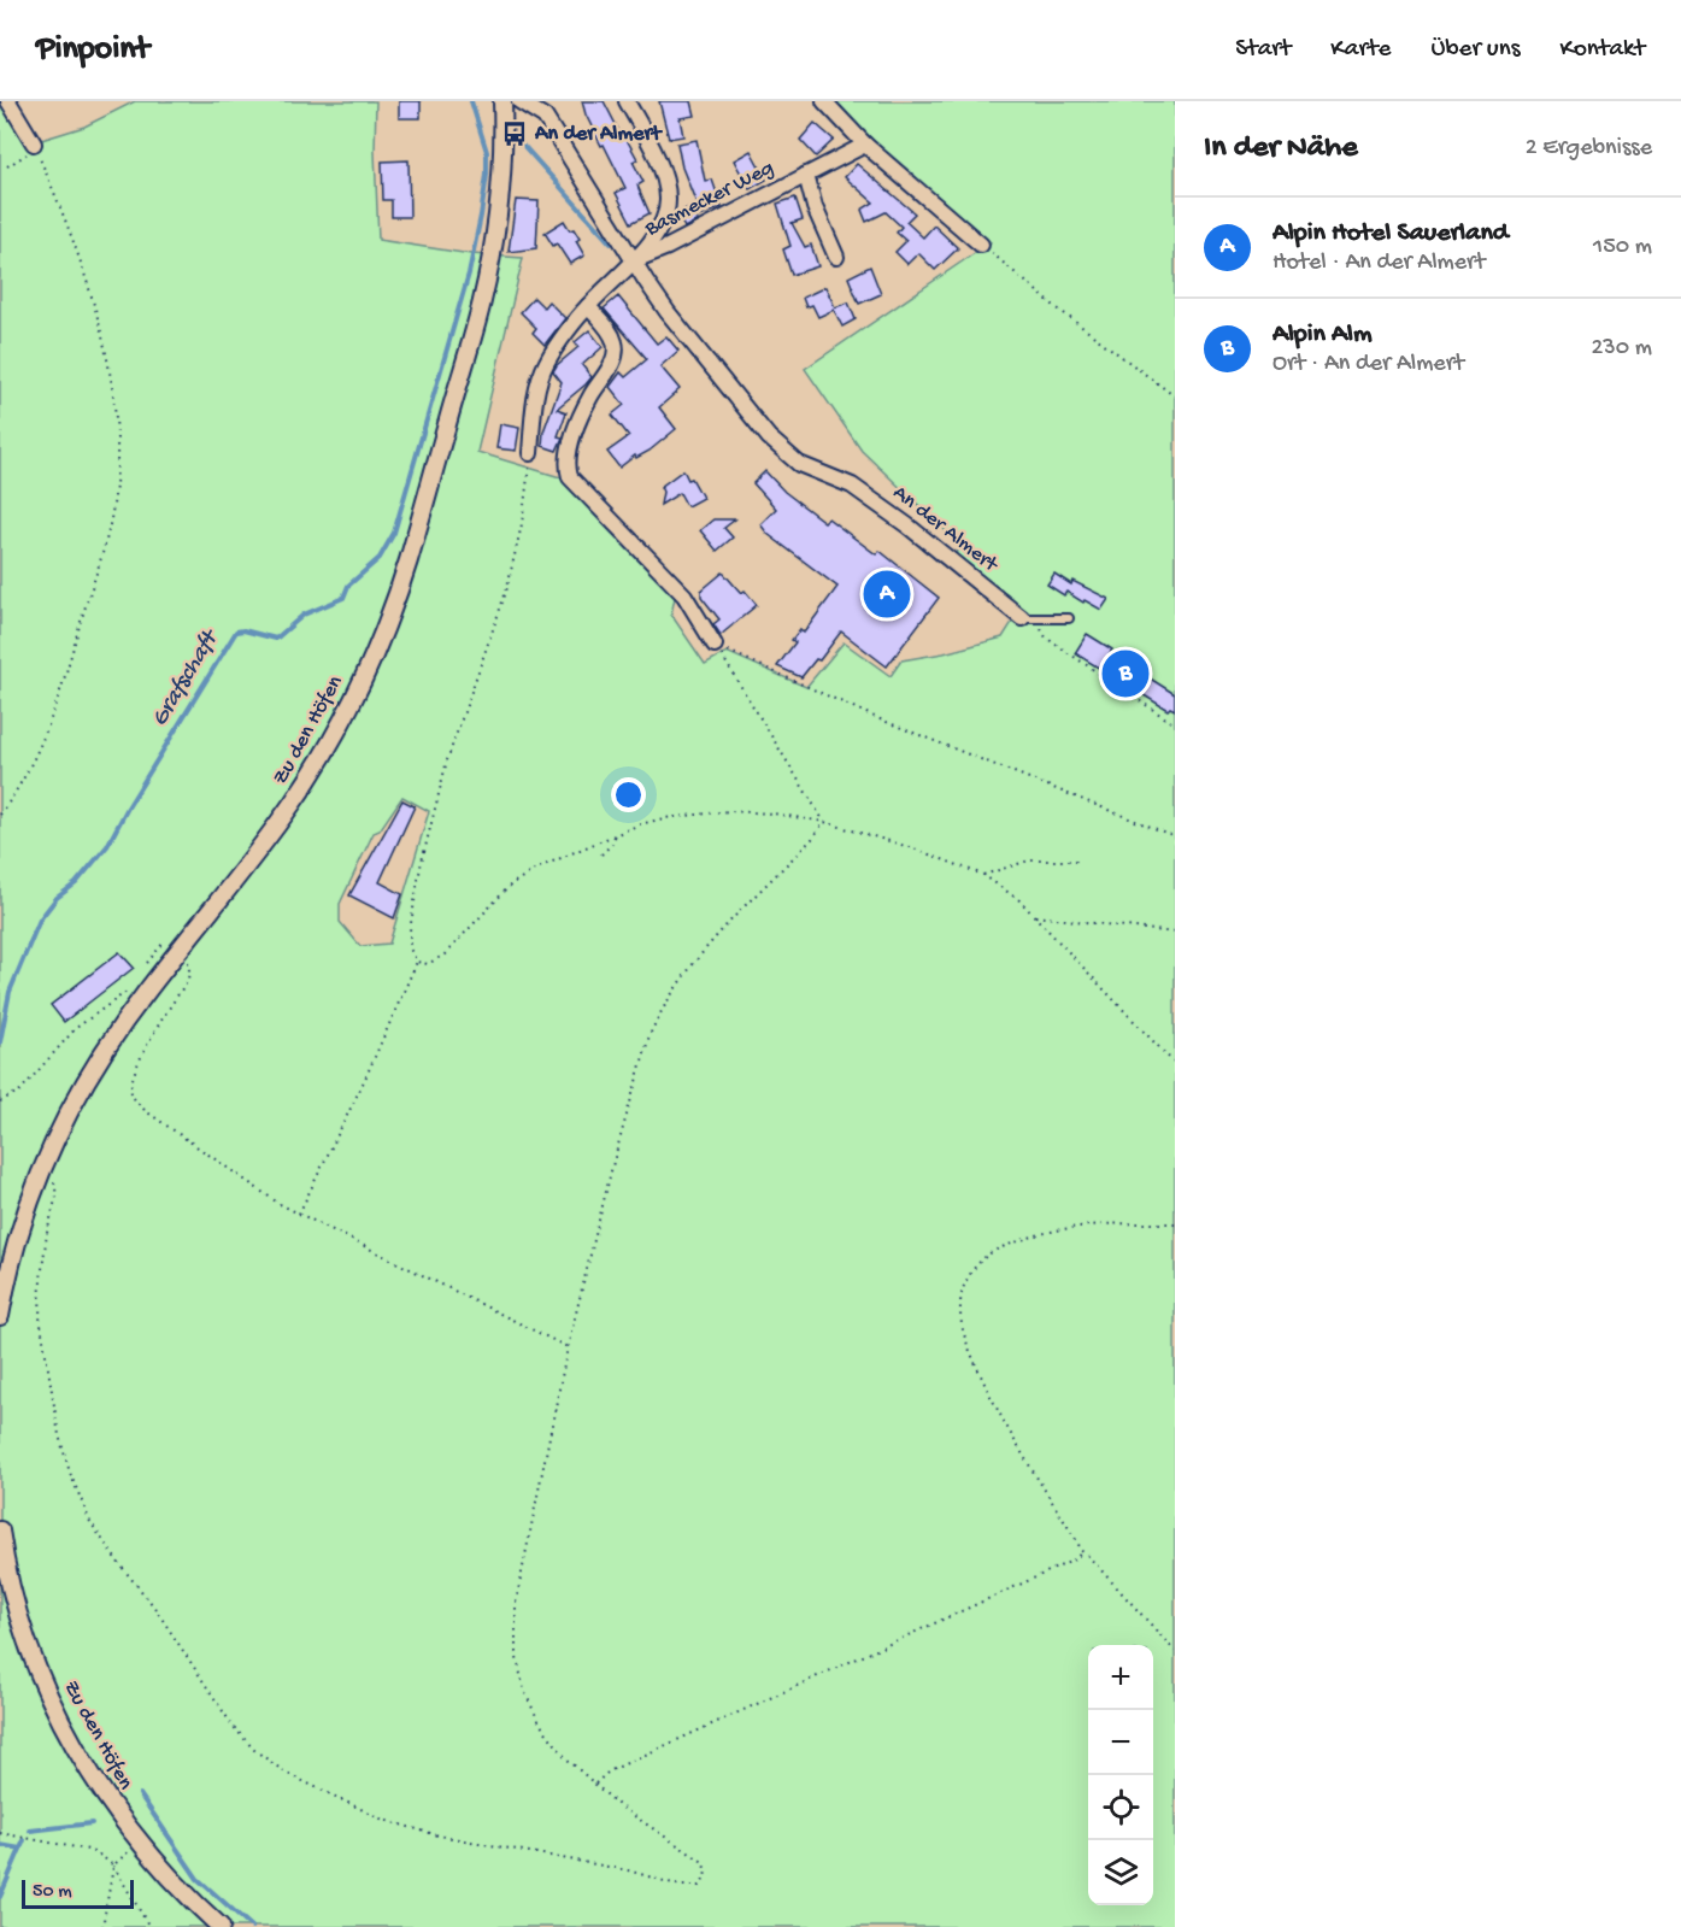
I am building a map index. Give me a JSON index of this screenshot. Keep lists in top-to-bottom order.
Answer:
{
  "streets": {
    "street": ["Basmecker Weg", "An der Almert", "Zu den Höfen"]
  },
  "crossings": [
    ["Basmecker Weg", "An der Almert"]
  ],
  "water": ["Grafschaft"],
  "places": {
    "bus stop": ["An der Almert"]
  },
  "scale_bar": "50 m",
  "page": {
    "header": "Pinpoint",
    "nav": [
      "Start",
      "Karte",
      "Über uns",
      "Kontakt"
    ],
    "heading": ["In der Nähe", "2 Ergebnisse"],
    "list": [
      {
        "mark": "A",
        "name": "Alpin Hotel Sauerland",
        "note": "Hotel · An der Almert",
        "value": "150 m"
      },
      {
        "mark": "B",
        "name": "Alpin Alm",
        "note": "Ort · An der Almert",
        "value": "230 m"
      }
    ],
    "pins": ["A", "B"],
    "map_buttons": ["+", "−"],
    "scale": "50 m"
  }
}
